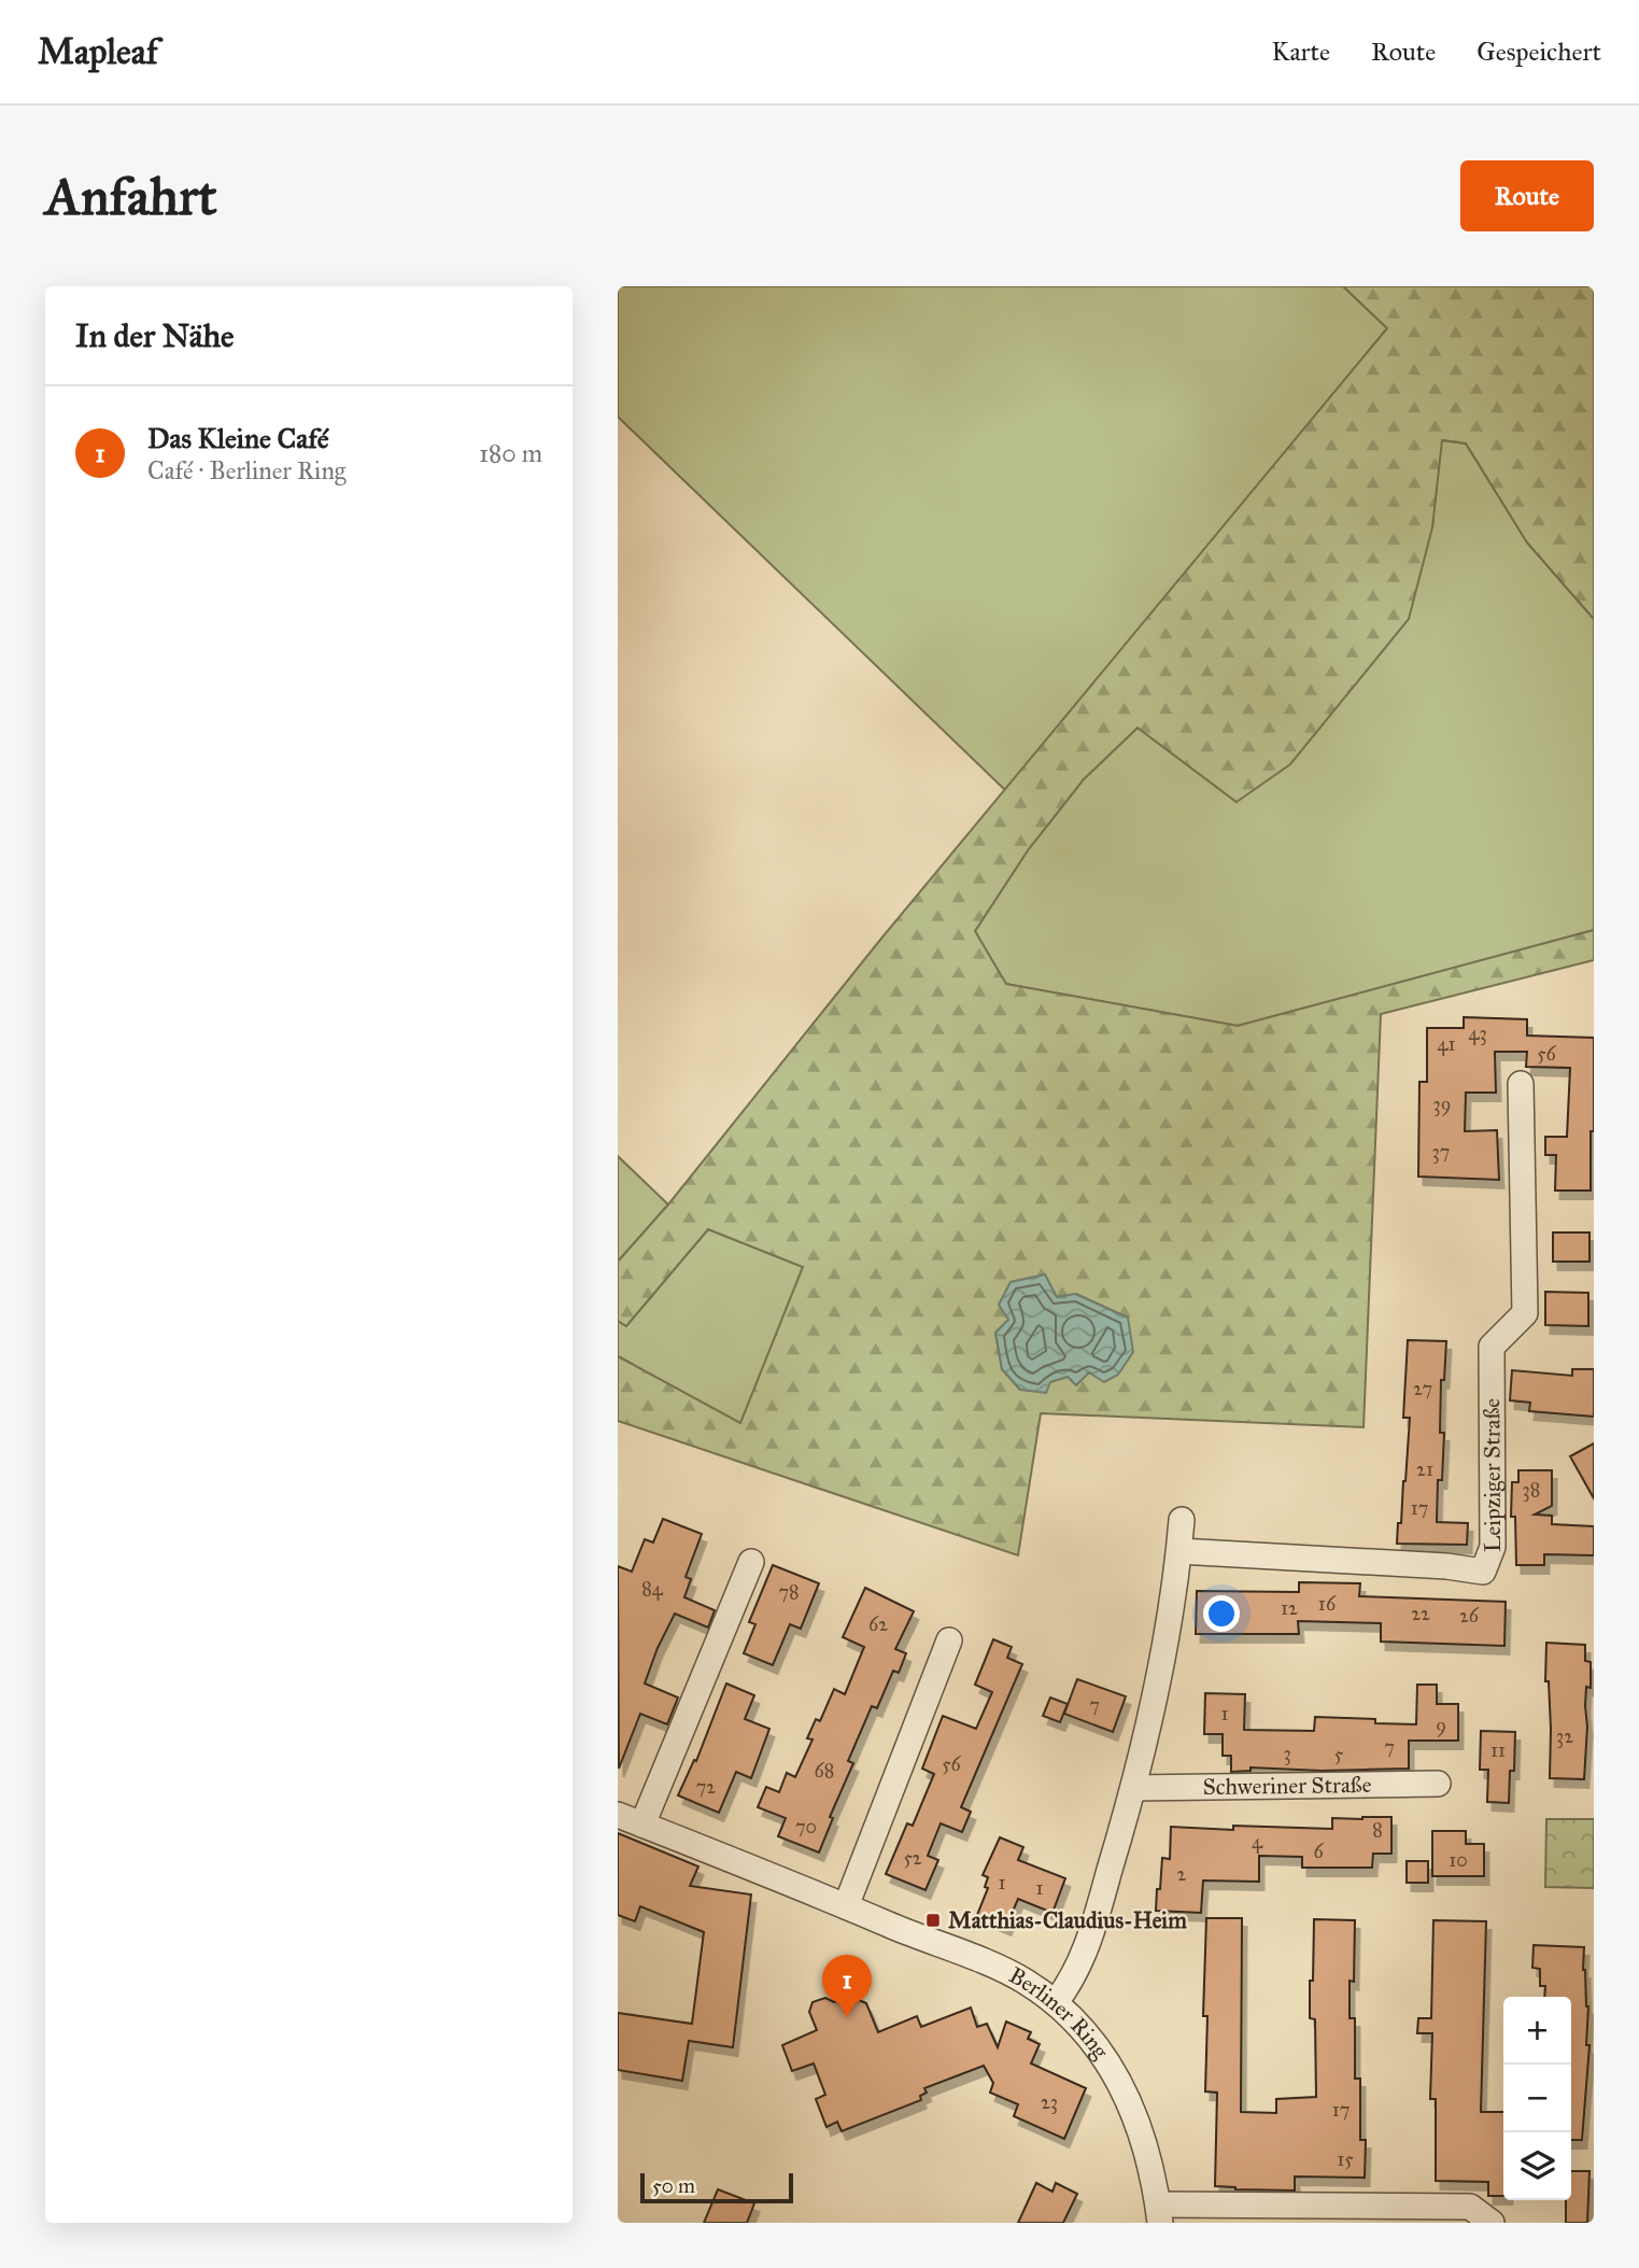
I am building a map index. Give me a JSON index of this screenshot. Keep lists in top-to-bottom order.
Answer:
{
  "streets": {
    "street": ["Leipziger Straße", "Schweriner Straße", "Berliner Ring"]
  },
  "places": {
    "transit": ["Matthias-Claudius-Heim"]
  },
  "house_numbers": [
    "43",
    "41",
    "56",
    "39",
    "37",
    "27",
    "21",
    "38",
    "17",
    "84",
    "78",
    "16",
    "12",
    "22",
    "26",
    "62",
    "7",
    "1",
    "9",
    "32",
    "7",
    "11",
    "3",
    "5",
    "56",
    "68",
    "72",
    "70",
    "8",
    "4",
    "6",
    "52",
    "10",
    "2",
    "1",
    "1",
    "23",
    "17",
    "15"
  ],
  "scale_bar": "50 m",
  "page": {
    "header": "Mapleaf",
    "nav": ["Karte", "Route", "Gespeichert"],
    "buttons": "Route",
    "title": "Anfahrt",
    "heading": "In der Nähe",
    "list": [
      {
        "mark": "1",
        "name": "Das Kleine Café",
        "note": "Café · Berliner Ring",
        "value": "180 m"
      }
    ],
    "pins": "1",
    "map_buttons": ["+", "−"],
    "scale": "50 m"
  }
}
